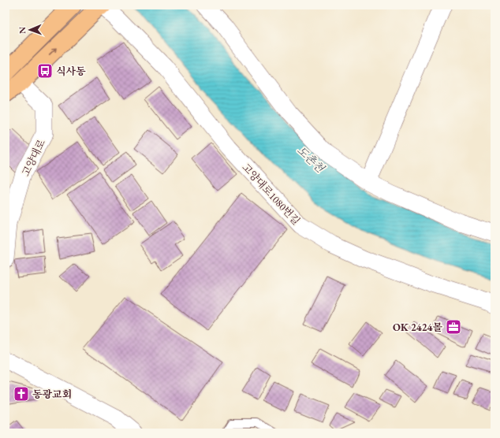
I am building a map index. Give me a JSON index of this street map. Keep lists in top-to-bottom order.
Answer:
{
  "streets": {
    "street": ["고양대로", "고양대로1080번길"]
  },
  "water": ["도촌천"],
  "places": {
    "bus stop": ["식사동"],
    "office": ["OK 2424몰"],
    "church": ["동광교회"]
  },
  "north": "left"
}
